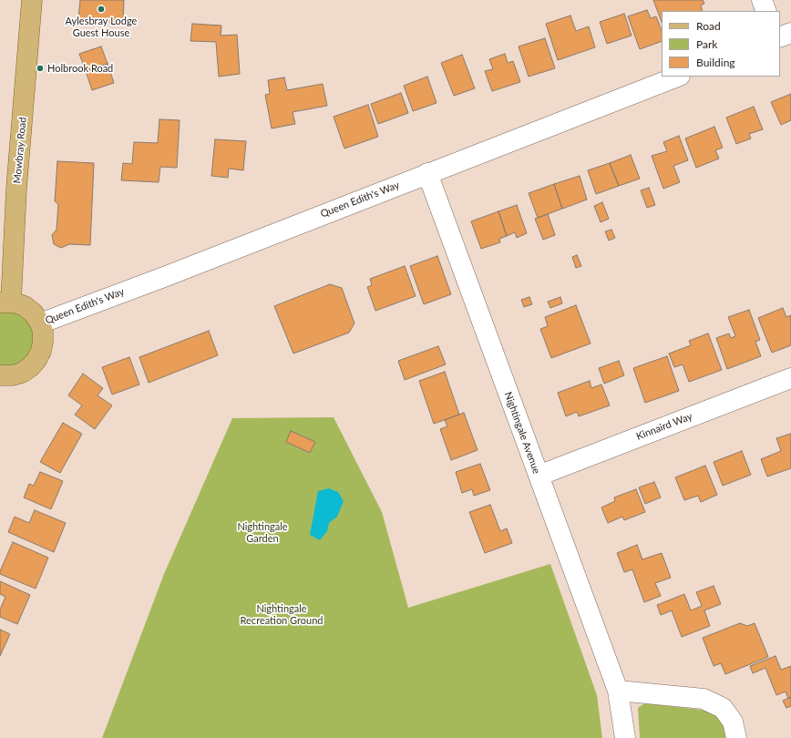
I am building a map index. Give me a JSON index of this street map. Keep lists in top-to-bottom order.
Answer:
{
  "streets": {
    "main road": ["Mowbray Road"],
    "street": ["Queen Edith's Way", "Kinnaird Way", "Nightingale Avenue"]
  },
  "crossings": [
    ["Queen Edith's Way", "Nightingale Avenue"],
    ["Kinnaird Way", "Nightingale Avenue"]
  ],
  "parks": ["Nightingale Garden", "Nightingale Recreation Ground"],
  "places": ["Aylesbray Lodge Guest House", "Holbrook Road"],
  "legend": ["Road", "Park", "Building"]
}
